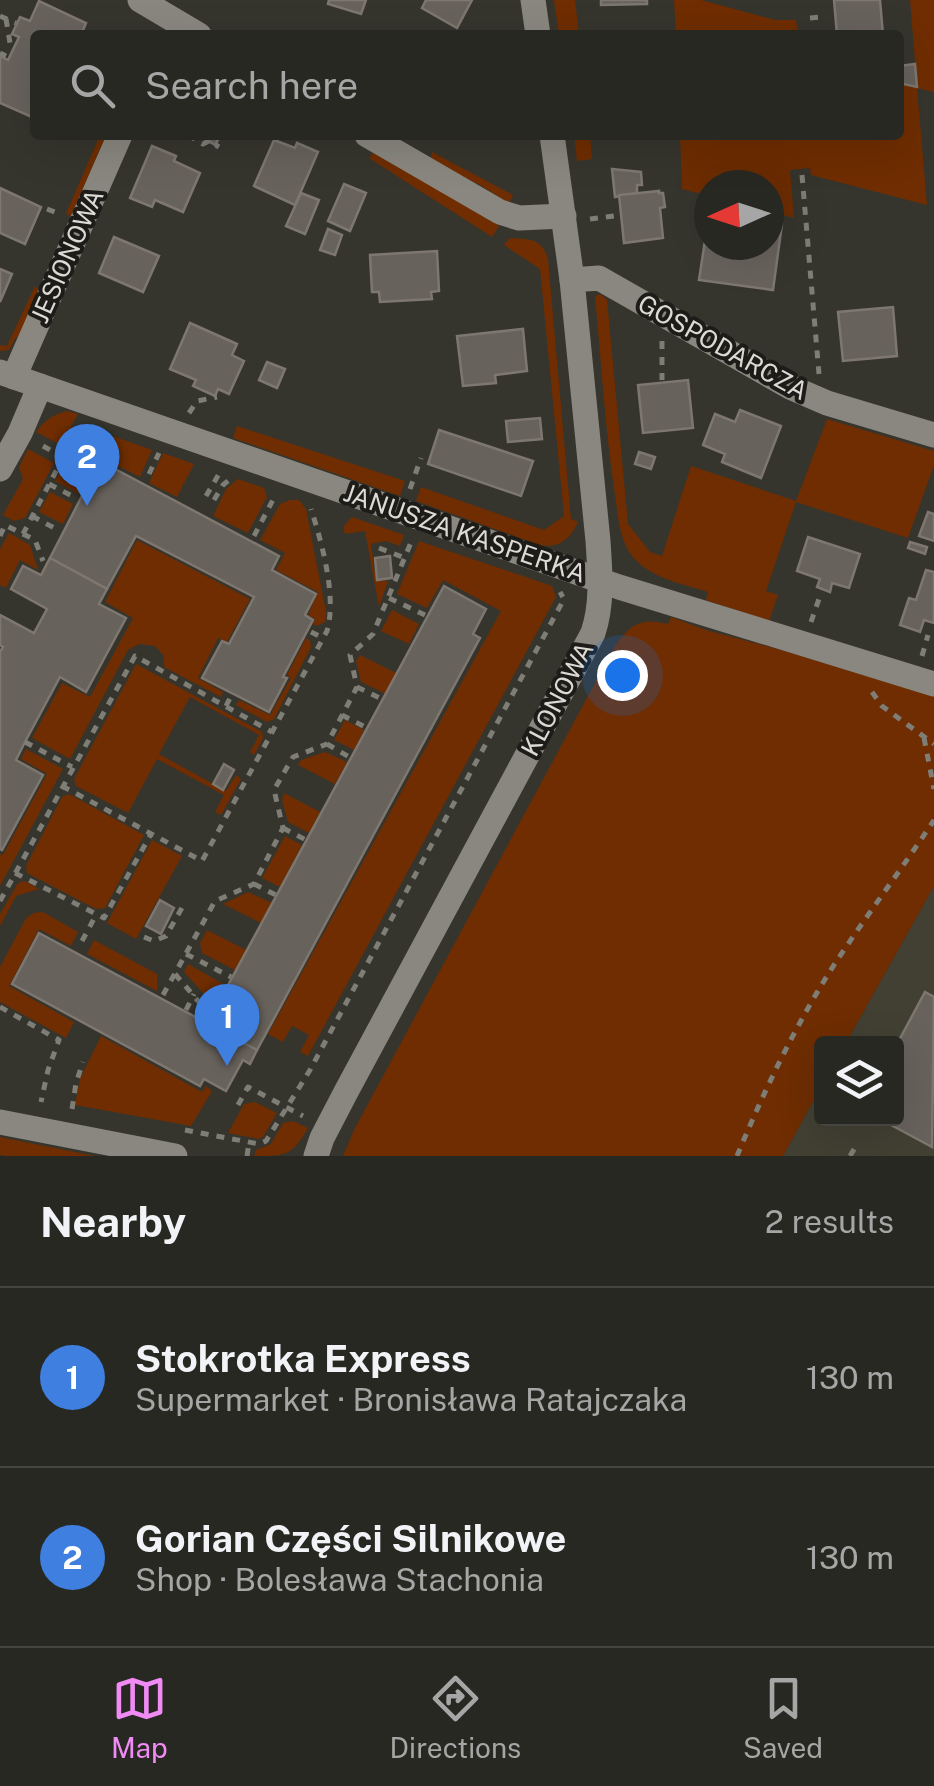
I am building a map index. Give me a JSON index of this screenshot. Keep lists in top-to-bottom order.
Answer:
{
  "streets": {
    "street": [
      "JESIONOWA",
      "GOSPODARCZA",
      "JANUSZA KASPERKA",
      "KLONOWA"
    ]
  },
  "crossings": [
    ["JESIONOWA", "JANUSZA KASPERKA"],
    ["GOSPODARCZA", "KLONOWA"],
    ["JANUSZA KASPERKA", "KLONOWA"]
  ],
  "north": "left",
  "page": {
    "search": "Search here",
    "pins": ["2", "1"],
    "heading": ["Nearby", "2 results"],
    "list": [
      {
        "mark": "1",
        "name": "Stokrotka Express",
        "note": "Supermarket · Bronisława Ratajczaka",
        "value": "130 m"
      },
      {
        "mark": "2",
        "name": "Gorian Części Silnikowe",
        "note": "Shop · Bolesława Stachonia",
        "value": "130 m"
      }
    ],
    "nav": ["Map", "Directions", "Saved"]
  }
}
